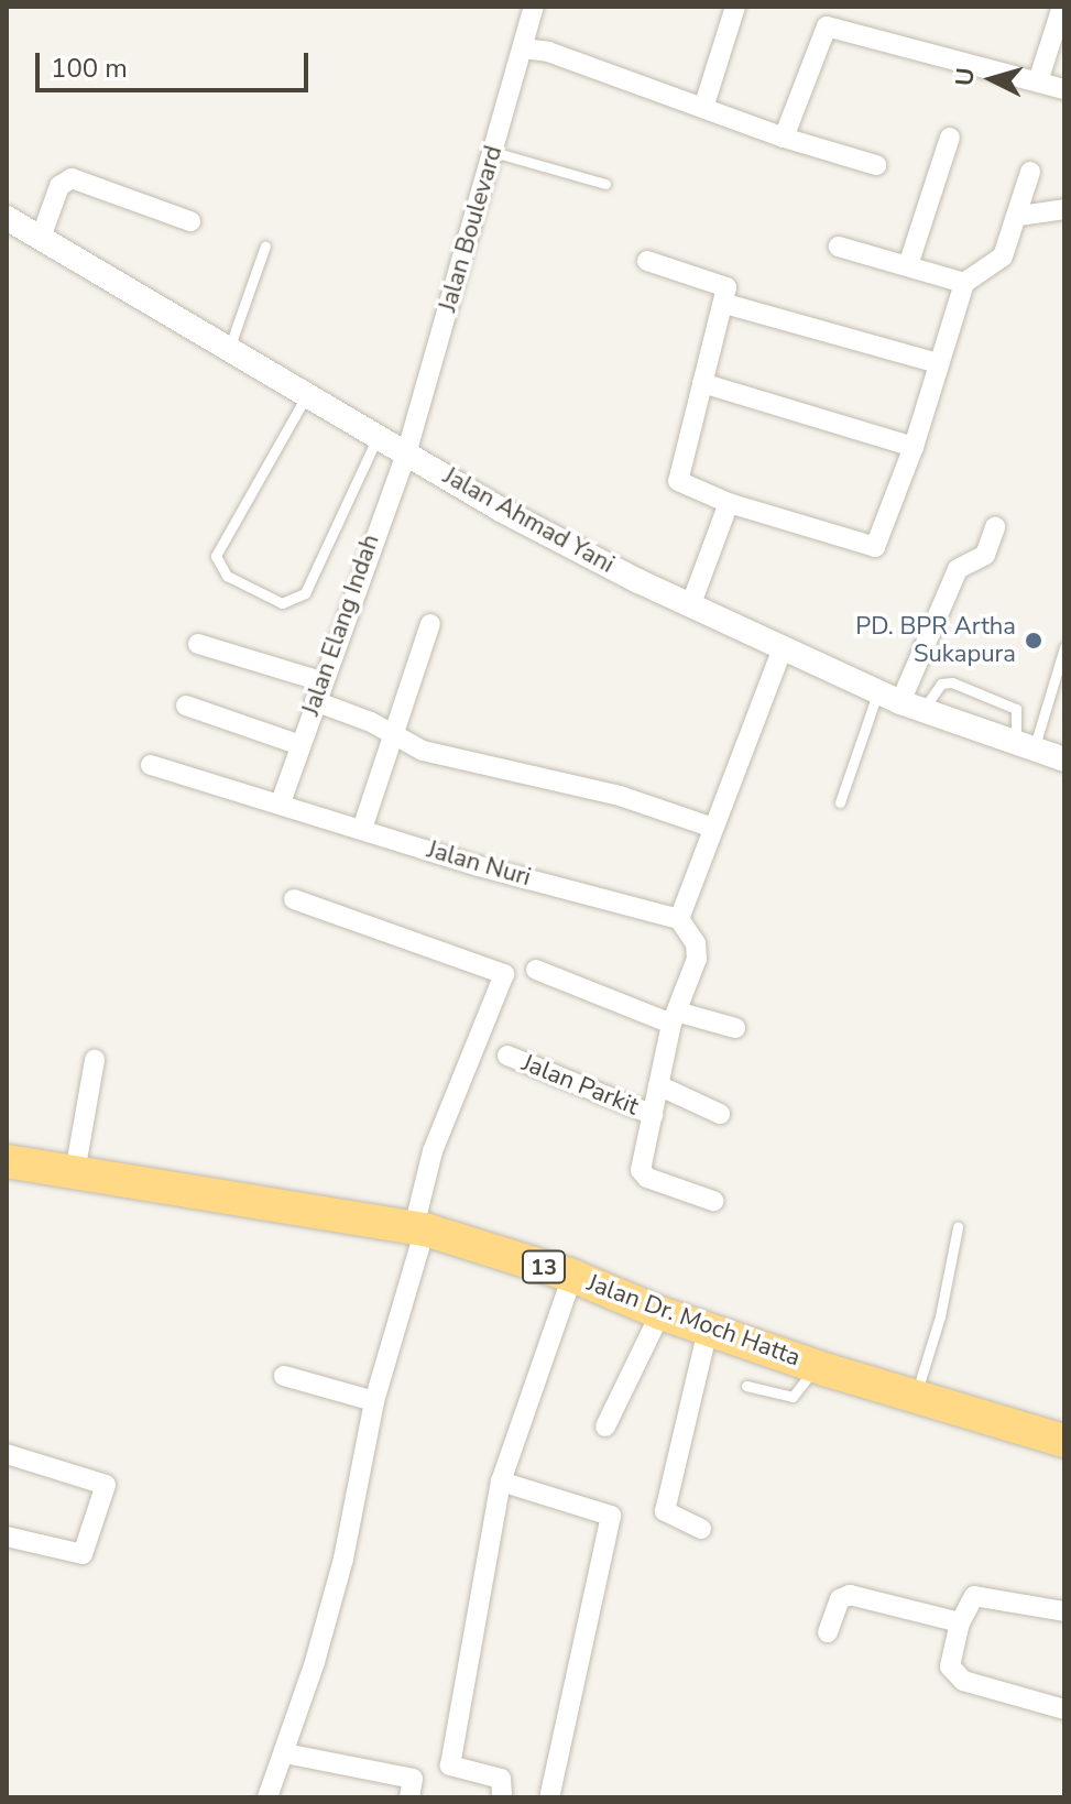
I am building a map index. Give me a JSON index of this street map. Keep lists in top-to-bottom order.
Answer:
{
  "streets": {
    "highway": ["13", "Jalan Dr. Moch Hatta"],
    "street": [
      "Jalan Boulevard",
      "Jalan Ahmad Yani",
      "Jalan Elang Indah",
      "Jalan Nuri",
      "Jalan Parkit"
    ]
  },
  "crossings": [
    ["Jalan Boulevard", "Jalan Ahmad Yani"],
    ["Jalan Boulevard", "Jalan Elang Indah"],
    ["Jalan Ahmad Yani", "Jalan Elang Indah"],
    ["Jalan Elang Indah", "Jalan Nuri"]
  ],
  "places": ["PD. BPR Artha Sukapura"],
  "scale_bar": "100 m",
  "north": "left"
}
